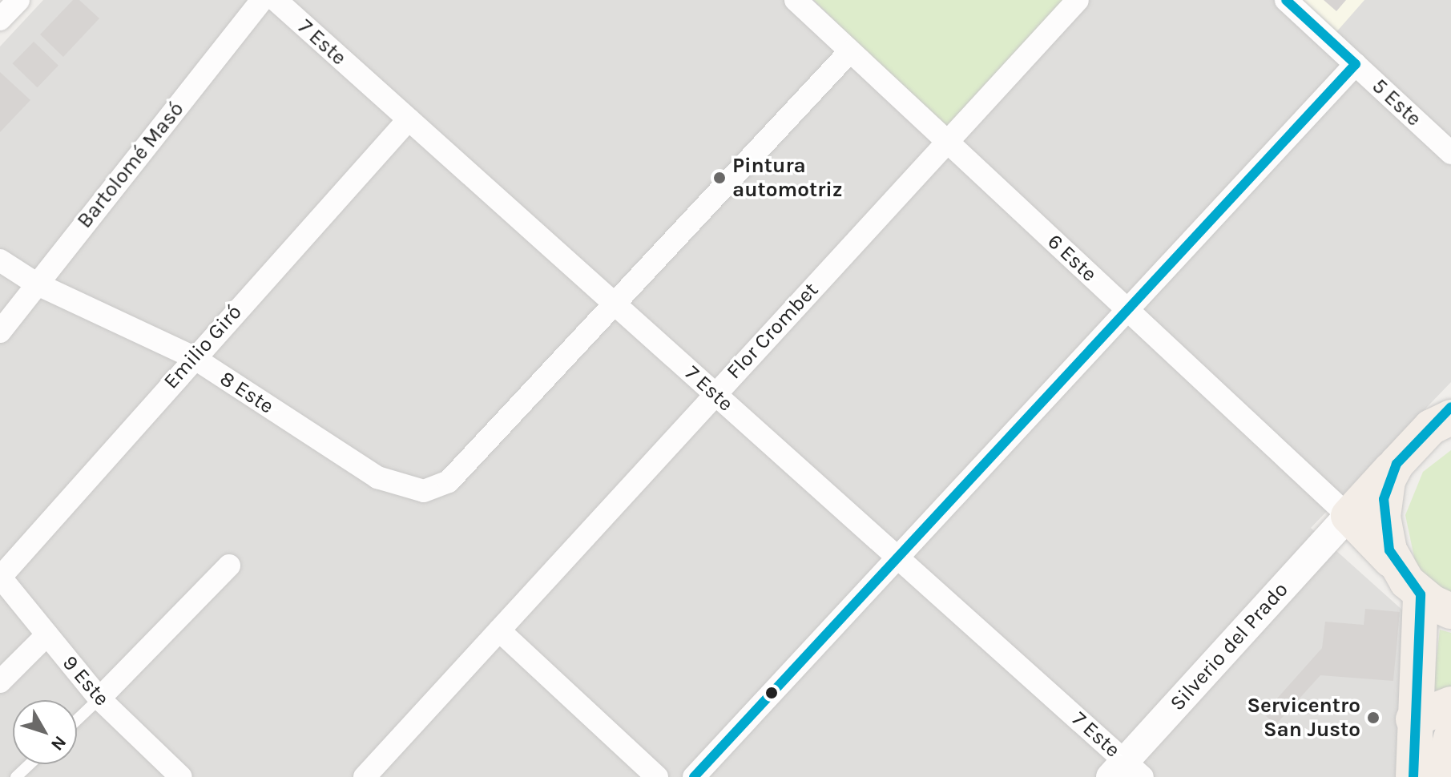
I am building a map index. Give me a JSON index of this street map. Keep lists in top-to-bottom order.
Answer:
{
  "streets": {
    "street": [
      "7 Este",
      "5 Este",
      "Bartolomé Masó",
      "6 Este",
      "Flor Crombet",
      "Emilio Giró",
      "8 Este",
      "Silverio del Prado",
      "9 Este"
    ]
  },
  "crossings": [
    ["7 Este", "Flor Crombet"],
    ["7 Este", "Emilio Giró"],
    ["7 Este", "8 Este"],
    ["7 Este", "Silverio del Prado"],
    ["Bartolomé Masó", "8 Este"],
    ["6 Este", "Flor Crombet"],
    ["6 Este", "Silverio del Prado"],
    ["Emilio Giró", "8 Este"],
    ["Emilio Giró", "9 Este"]
  ],
  "places": ["Pintura automotriz", "Servicentro San Justo"],
  "lines": ["transit line 7"],
  "north": "bottom right"
}
